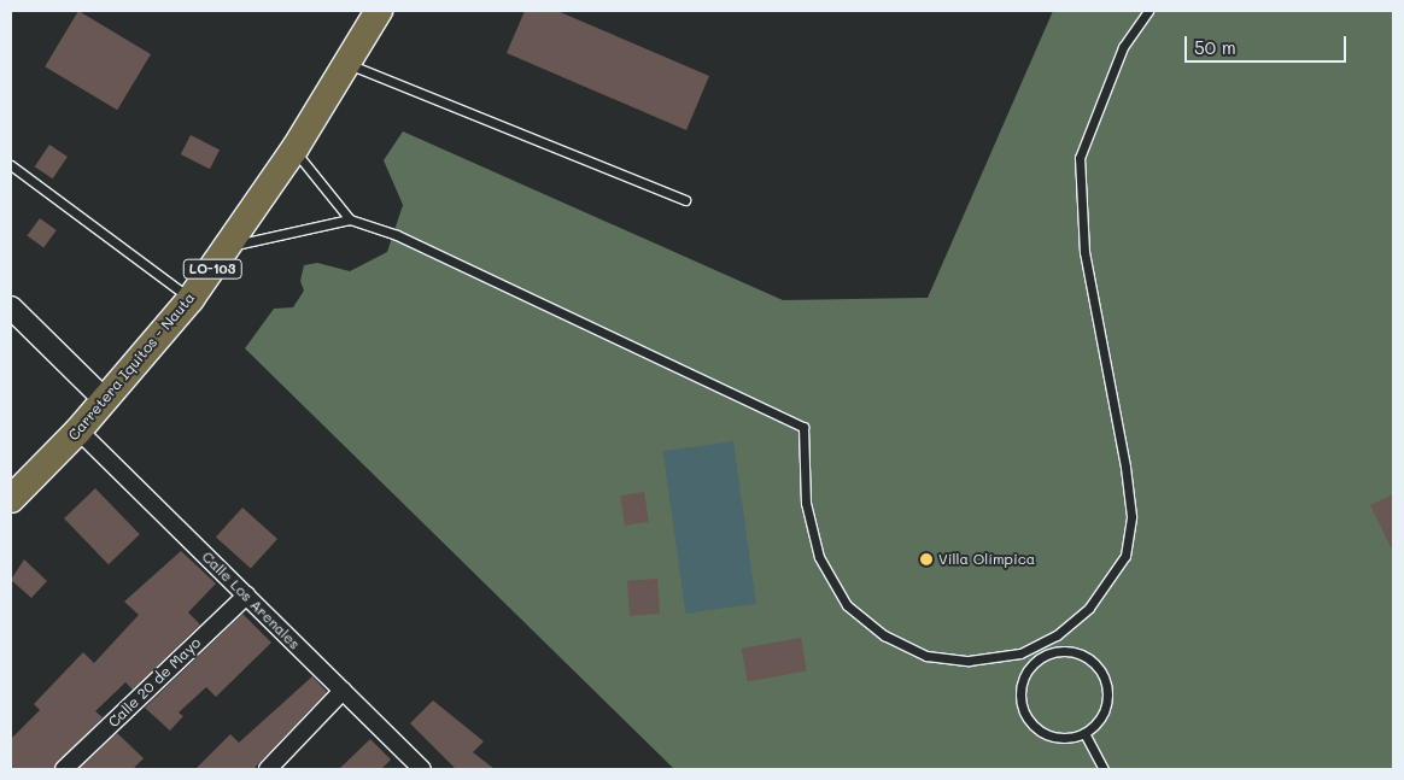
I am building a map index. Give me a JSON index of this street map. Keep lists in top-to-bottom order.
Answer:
{
  "streets": {
    "main road": ["LO-103", "Carretera Iquitos - Nauta"],
    "street": ["Calle Los Arenales", "Calle 20 de Mayo"]
  },
  "crossings": [
    ["Carretera Iquitos - Nauta", "Calle Los Arenales"],
    ["Calle Los Arenales", "Calle 20 de Mayo"]
  ],
  "places": ["Villa Olímpica"],
  "scale_bar": "50 m"
}
